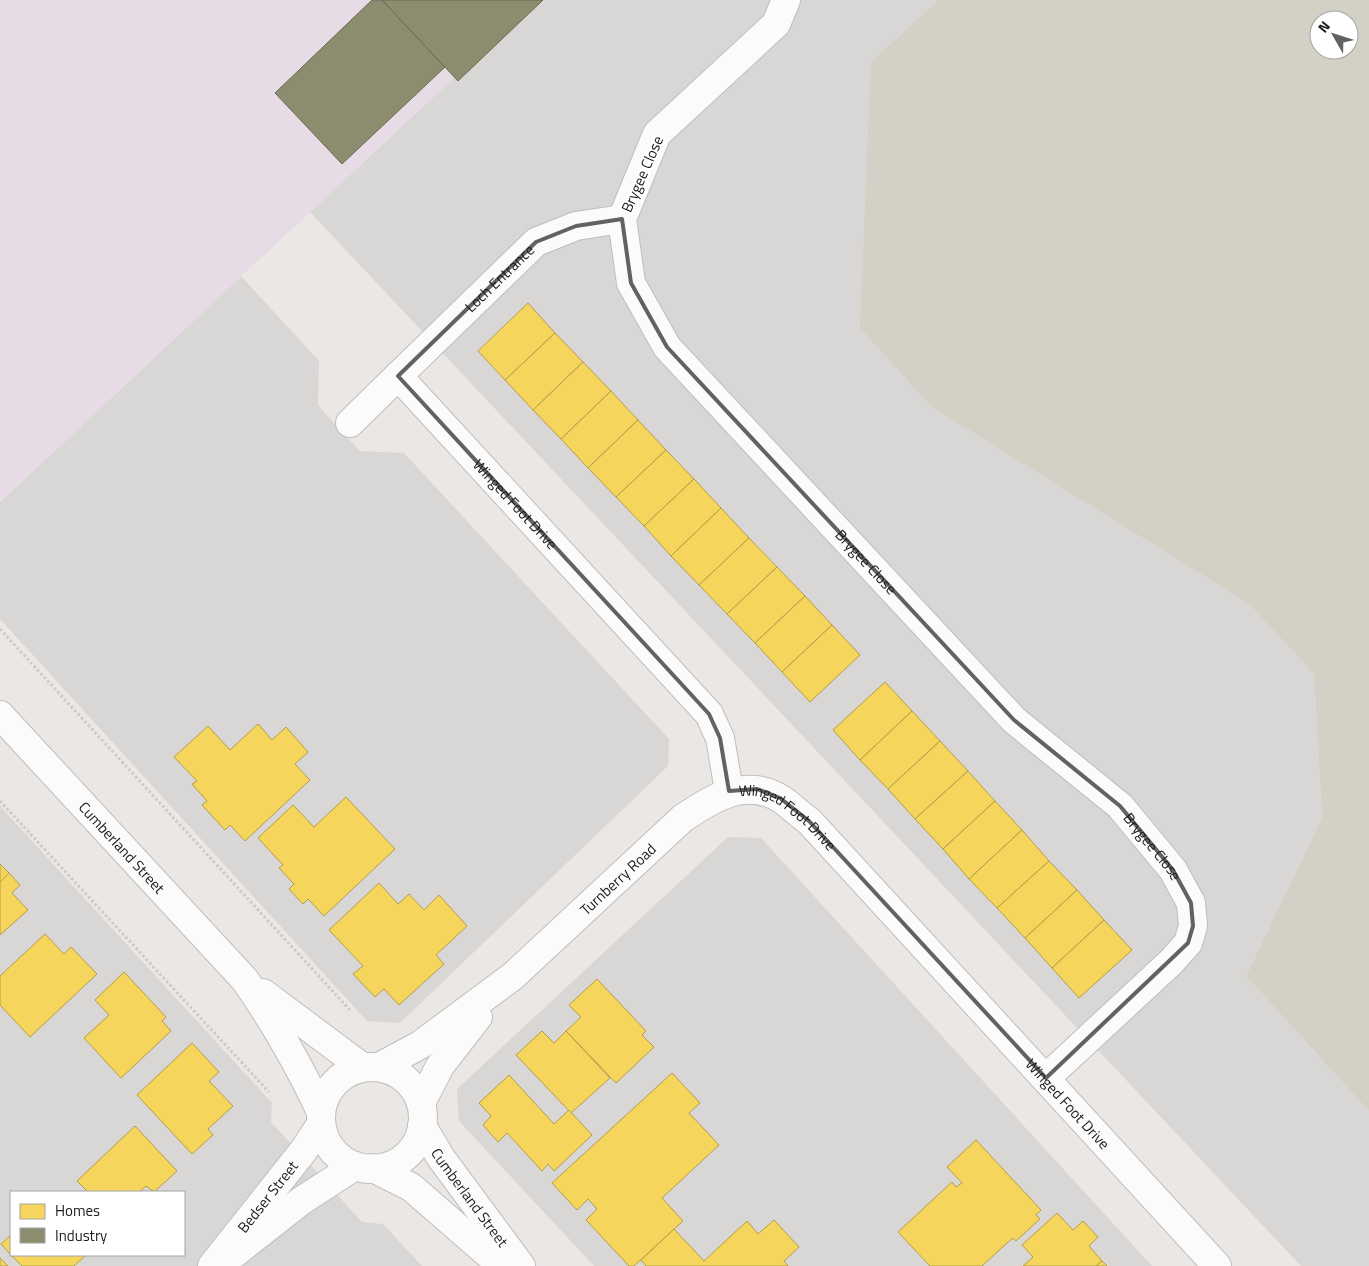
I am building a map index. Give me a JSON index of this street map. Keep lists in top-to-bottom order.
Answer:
{
  "streets": {
    "street": [
      "Brygee Close",
      "Loch Entrance",
      "Winged Foot Drive",
      "Cumberland Street",
      "Turnberry Road",
      "Bedser Street"
    ]
  },
  "crossings": [
    ["Brygee Close", "Loch Entrance"],
    ["Brygee Close", "Winged Foot Drive"],
    ["Loch Entrance", "Winged Foot Drive"],
    ["Winged Foot Drive", "Turnberry Road"],
    ["Cumberland Street", "Turnberry Road"],
    ["Cumberland Street", "Bedser Street"],
    ["Turnberry Road", "Bedser Street"]
  ],
  "legend": ["Homes", "Industry"],
  "north": "top left"
}
